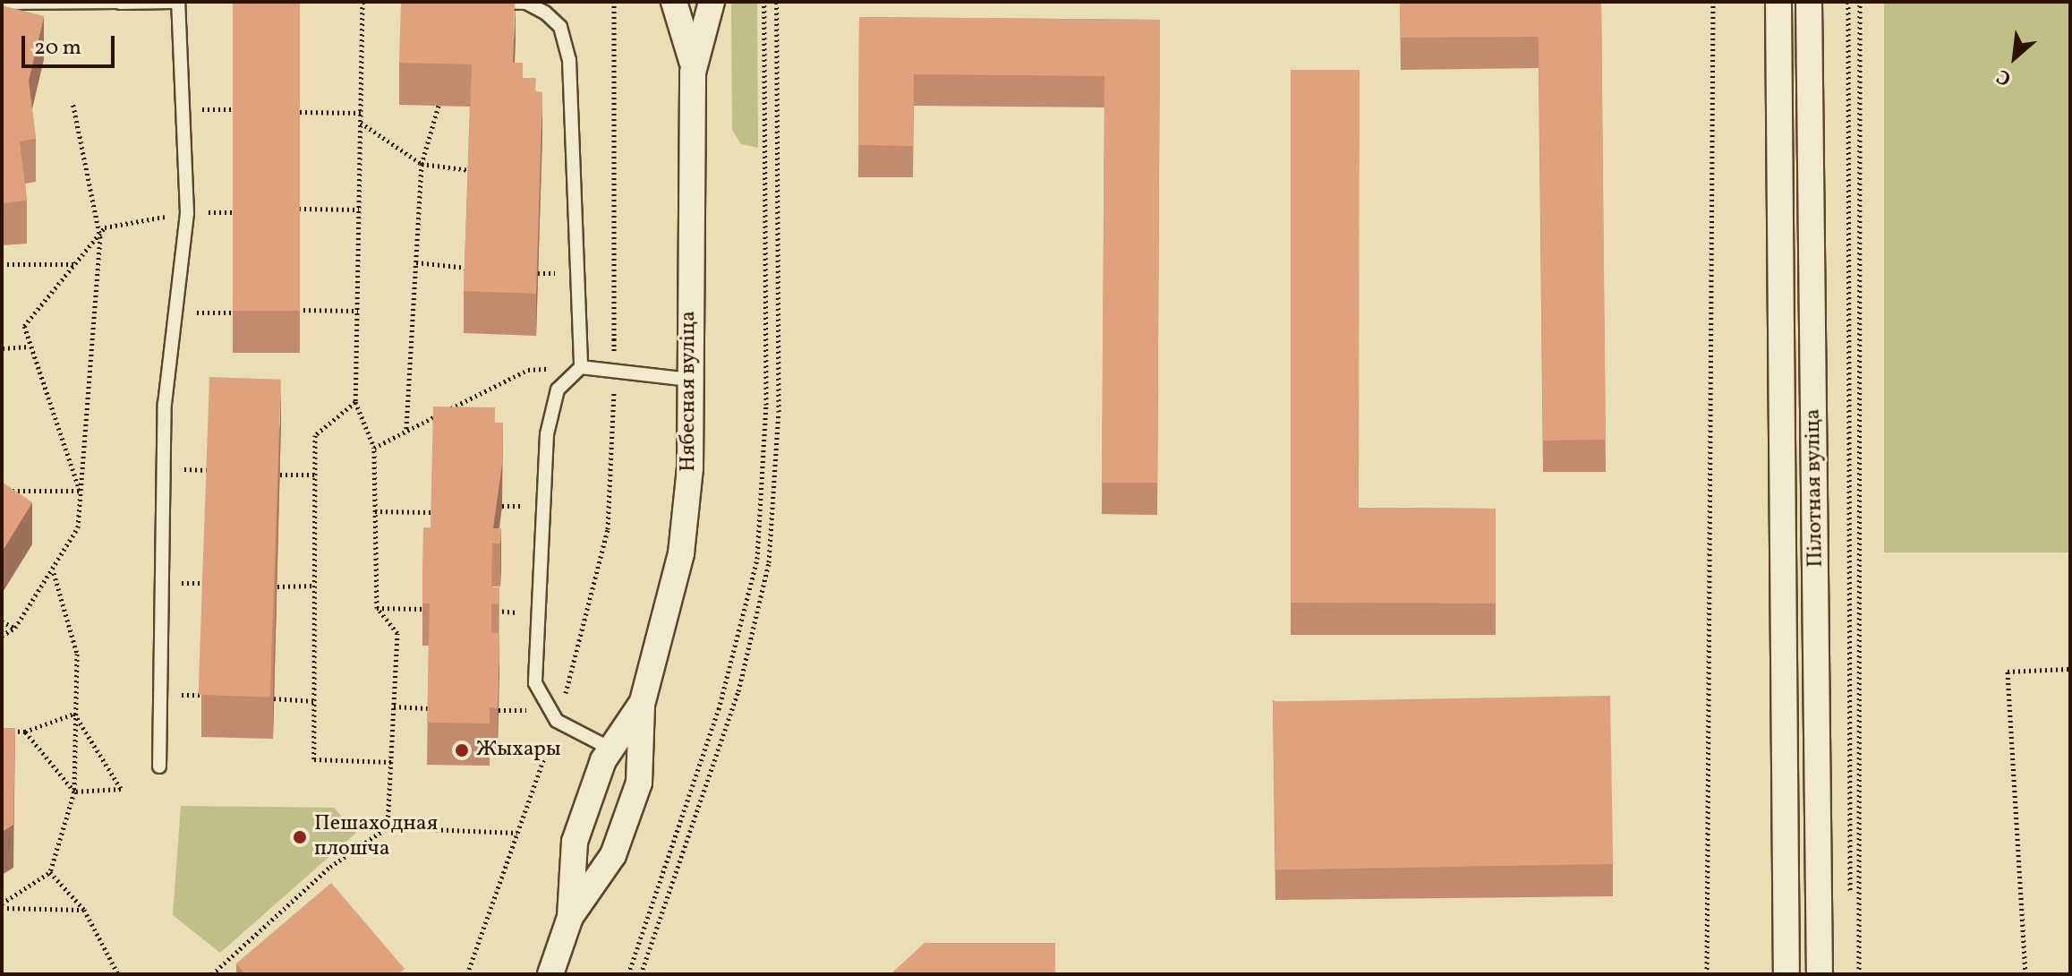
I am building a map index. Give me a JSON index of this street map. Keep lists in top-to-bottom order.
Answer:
{
  "streets": {
    "street": ["Нябесная вуліца", "Пілотная вуліца"]
  },
  "places": ["Жыхары", "Пешаходная плошча"],
  "scale_bar": "20 m",
  "north": "bottom left"
}
